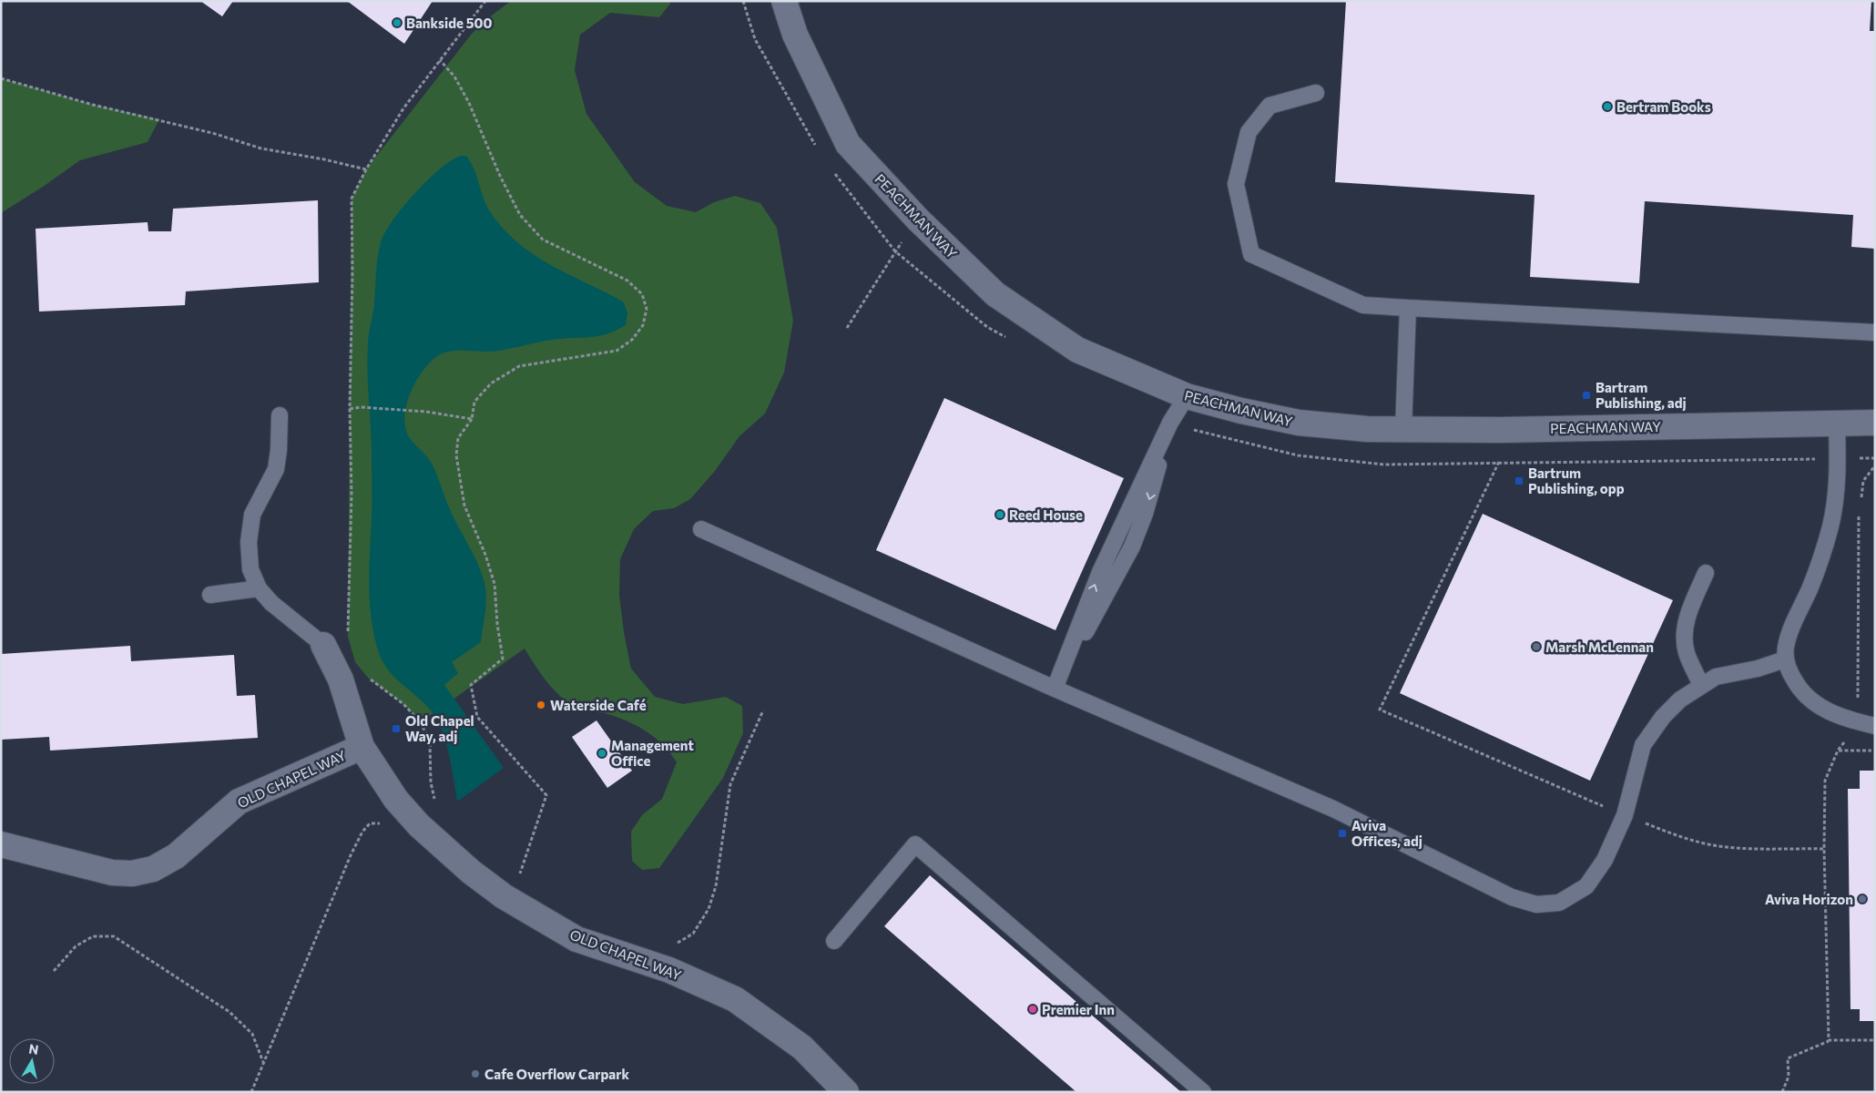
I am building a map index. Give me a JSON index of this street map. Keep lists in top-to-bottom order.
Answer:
{
  "streets": {
    "street": ["PEACHMAN WAY", "OLD CHAPEL WAY"]
  },
  "places": {
    "other": [
      "Bankside 500",
      "Bertram Books",
      "Reed House",
      "Marsh McLennan",
      "Waterside Café",
      "Management Office",
      "Aviva Horizon",
      "Premier Inn",
      "Cafe Overflow Carpark"
    ],
    "transit": [
      "Bartram Publishing, adj",
      "Bartrum Publishing, opp",
      "Old Chapel Way, adj",
      "Aviva Offices, adj"
    ]
  },
  "north": "top"
}
